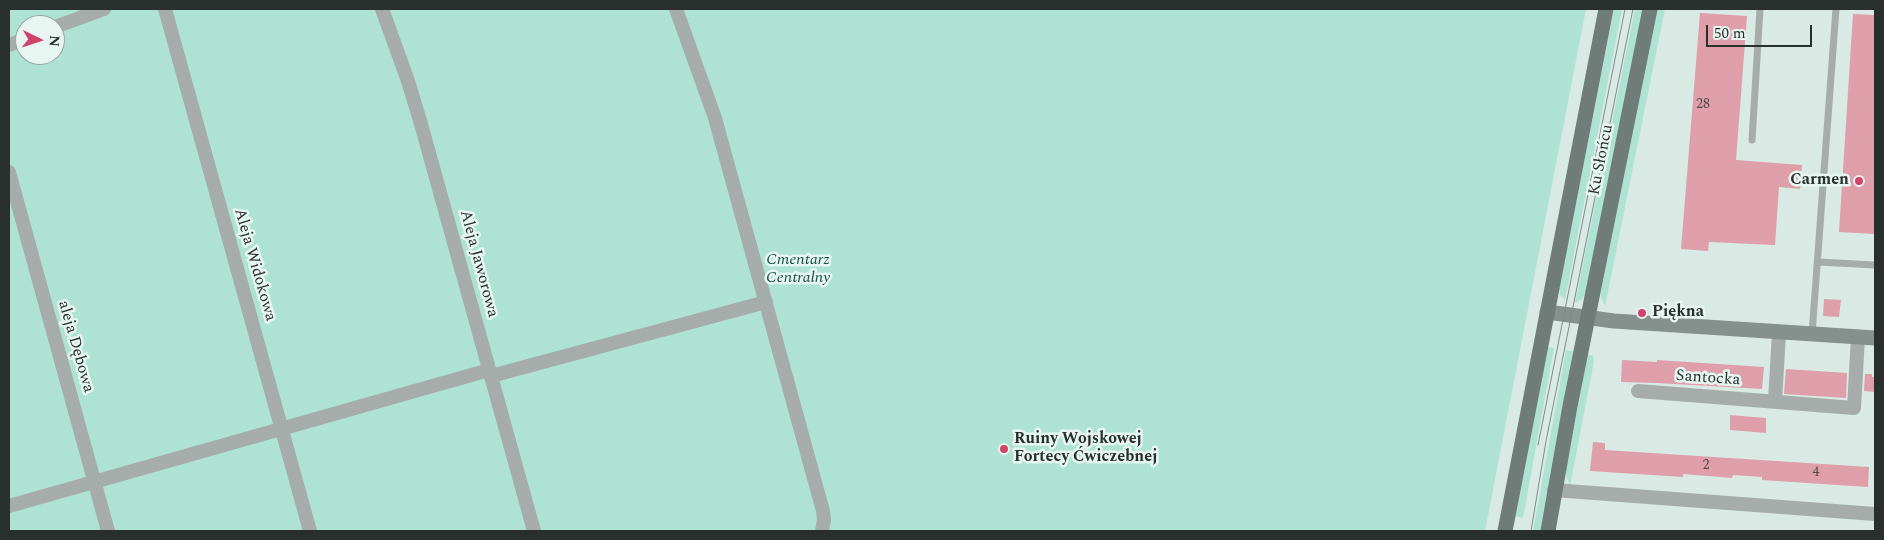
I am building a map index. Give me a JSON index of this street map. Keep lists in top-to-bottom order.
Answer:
{
  "streets": {
    "main road": ["Ku Słońcu"],
    "street": [
      "Aleja Jaworowa",
      "Aleja Widokowa",
      "aleja Dębowa",
      "Santocka"
    ]
  },
  "parks": ["Cmentarz Centralny"],
  "places": ["Carmen", "Piękna", "Ruiny Wojskowej Fortecy Ćwiczebnej"],
  "house_numbers": ["28", "2", "4"],
  "scale_bar": "50 m",
  "north": "right"
}
